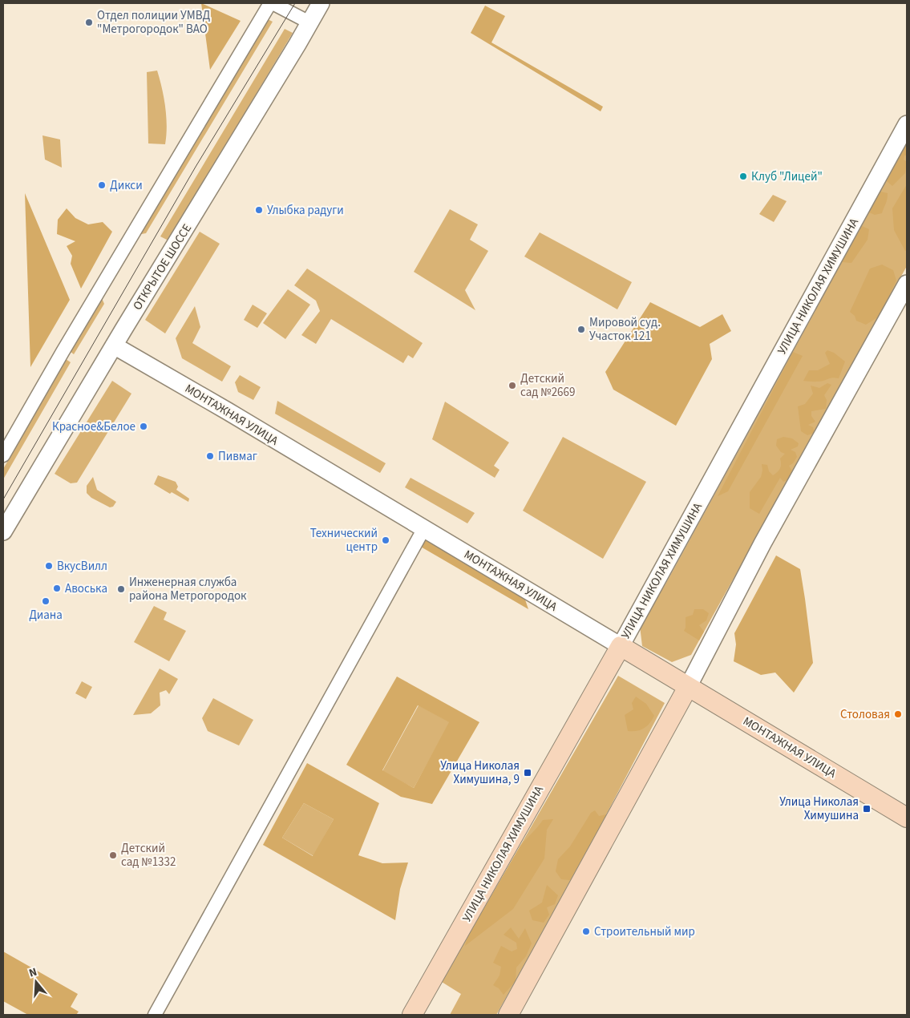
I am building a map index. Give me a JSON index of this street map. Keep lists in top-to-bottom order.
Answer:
{
  "streets": {
    "main road": ["УЛИЦА НИКОЛАЯ ХИМУШИНА", "МОНТАЖНАЯ УЛИЦА"],
    "street": ["ОТКРЫТОЕ ШОССЕ"]
  },
  "crossings": [
    ["ОТКРЫТОЕ ШОССЕ", "МОНТАЖНАЯ УЛИЦА"],
    ["УЛИЦА НИКОЛАЯ ХИМУШИНА", "МОНТАЖНАЯ УЛИЦА"]
  ],
  "places": {
    "other": [
      "Отдел полиции УМВД \"Метрогородок\" ВАО",
      "Клуб \"Лицей\"",
      "Дикси",
      "Улыбка радуги",
      "Мировой суд. Участок 121",
      "Детский сад №2669",
      "Красное&Белое",
      "Пивмаг",
      "Технический центр",
      "ВкусВилл",
      "Авоська",
      "Инженерная служба района Метрогородок",
      "Диана",
      "Столовая",
      "Детский сад №1332",
      "Строительный мир"
    ],
    "transit": ["Улица Николая Химушина, 9", "Улица Николая Химушина"]
  },
  "north": "top"
}
